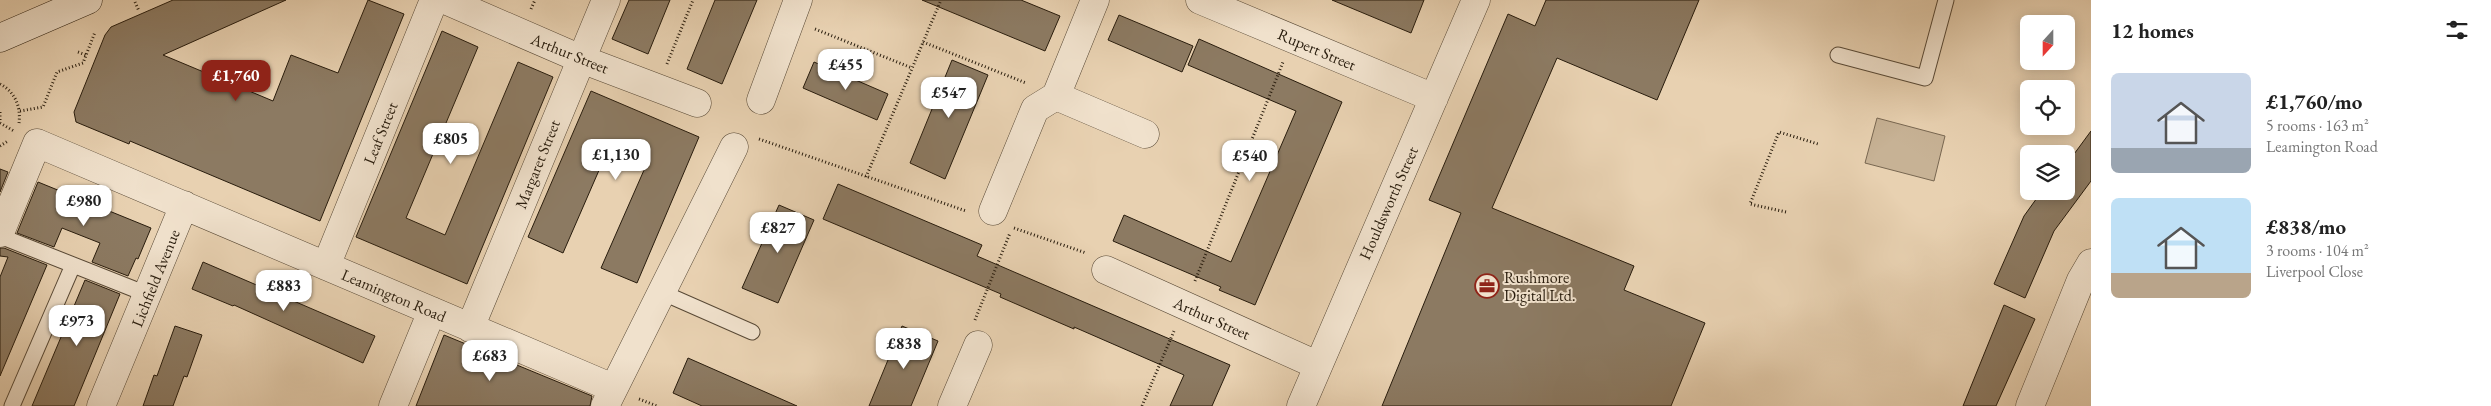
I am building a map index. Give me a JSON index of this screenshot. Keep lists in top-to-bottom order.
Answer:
{
  "streets": {
    "street": [
      "Rupert Street",
      "Arthur Street",
      "Leaf Street",
      "Margaret Street",
      "Houldsworth Street",
      "Lichfield Avenue",
      "Leamington Road"
    ]
  },
  "crossings": [
    ["Rupert Street", "Houldsworth Street"],
    ["Arthur Street", "Margaret Street"],
    ["Arthur Street", "Houldsworth Street"],
    ["Leaf Street", "Leamington Road"],
    ["Margaret Street", "Leamington Road"],
    ["Lichfield Avenue", "Leamington Road"]
  ],
  "places": {
    "office": ["Rushmore Digital Ltd."]
  },
  "north": "bottom",
  "page": {
    "heading": "12 homes",
    "price": [
      "£455",
      "£1,760",
      "£547",
      "£805",
      "£1,130",
      "£540",
      "£980",
      "£827",
      "£883",
      "£973",
      "£838",
      "£683"
    ],
    "list": [
      {
        "name": "£1,760/mo",
        "note": "5 rooms · 163 m² · Leamington Road"
      },
      {
        "name": "£838/mo",
        "note": "3 rooms · 104 m² · Liverpool Close"
      }
    ]
  }
}
